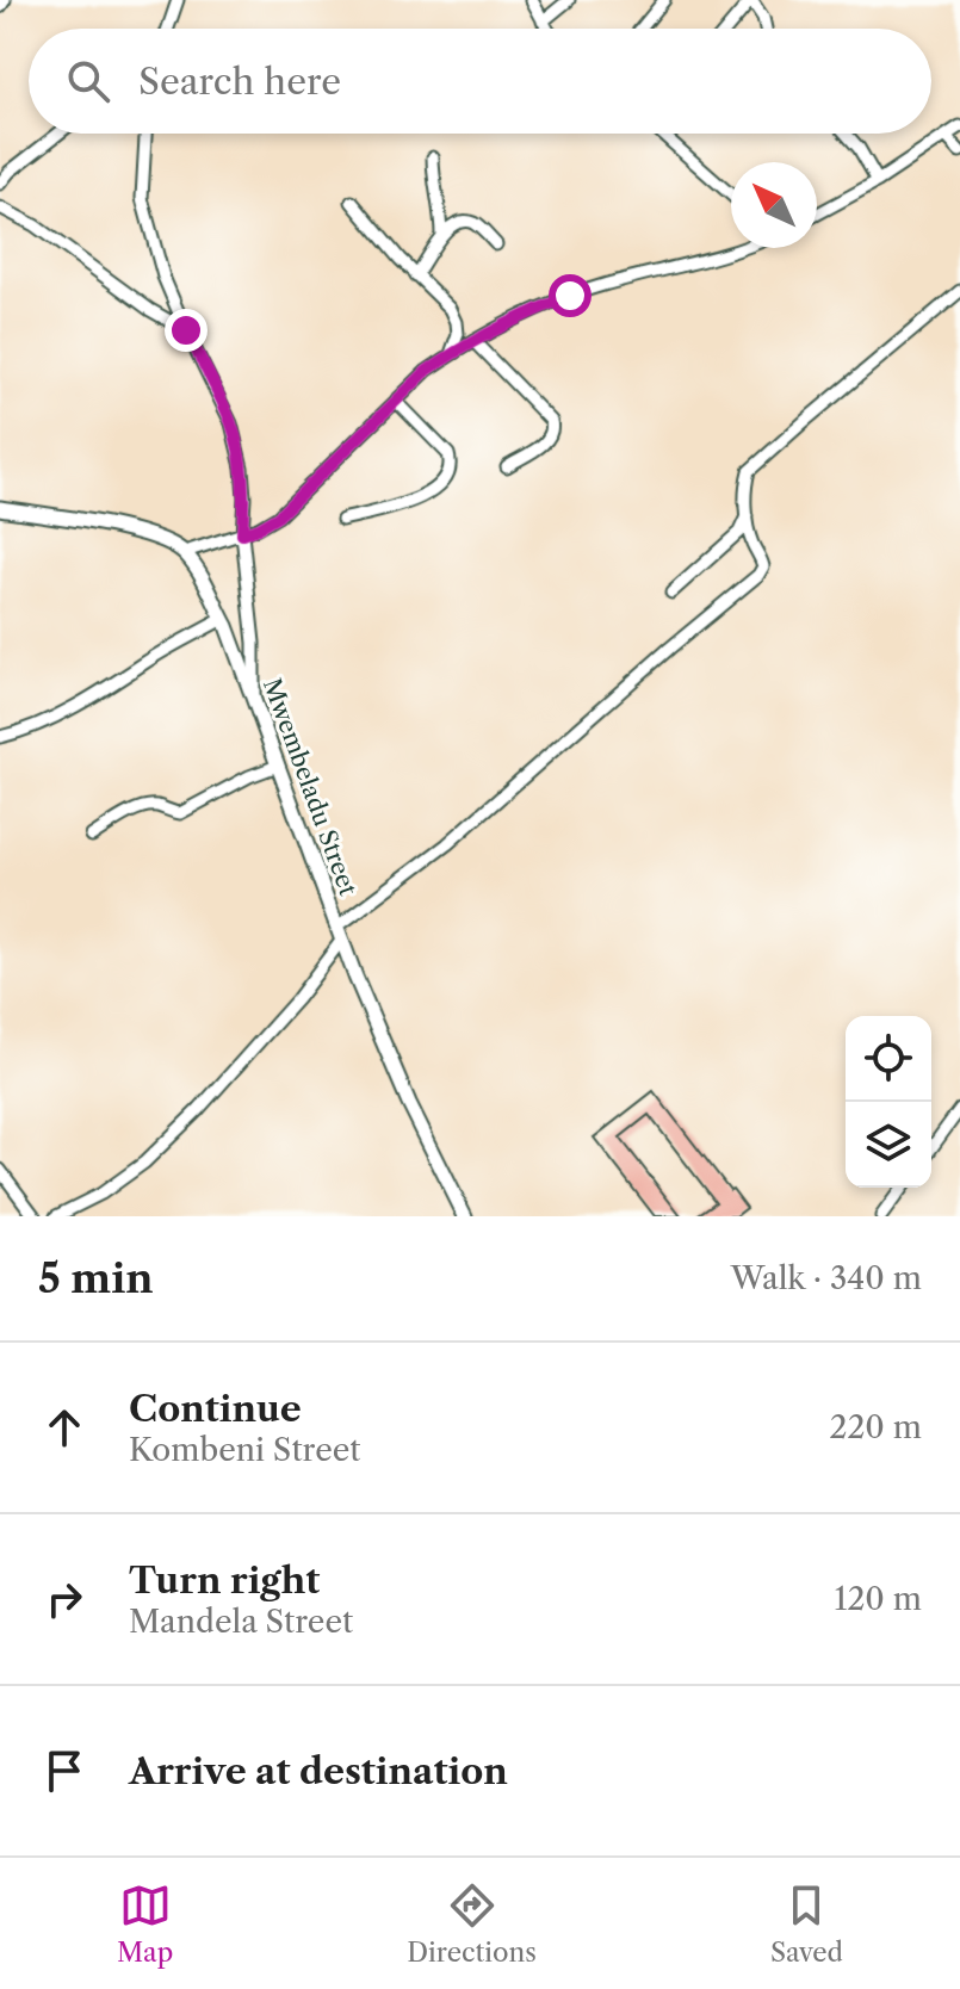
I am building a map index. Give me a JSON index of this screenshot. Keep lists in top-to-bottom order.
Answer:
{
  "streets": {
    "street": ["Mwembeladu Street"]
  },
  "north": "top left",
  "page": {
    "search": "Search here",
    "heading": ["5 min", "Walk · 340 m"],
    "list": [
      ["Continue", "Kombeni Street", "220 m"],
      ["Turn right", "Mandela Street", "120 m"],
      "Arrive at destination"
    ],
    "nav": ["Map", "Directions", "Saved"]
  }
}
